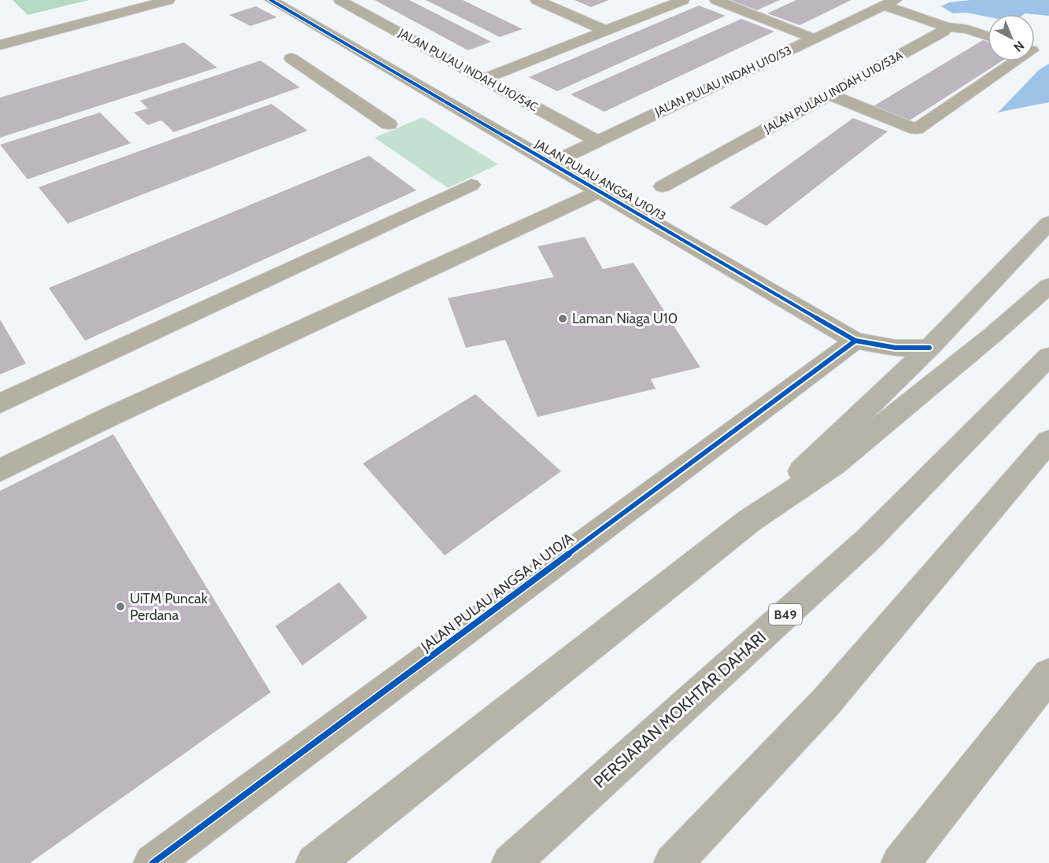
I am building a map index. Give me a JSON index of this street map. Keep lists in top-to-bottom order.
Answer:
{
  "streets": {
    "main road": ["B49", "PERSIARAN MOKHTAR DAHARI"],
    "street": [
      "JALAN PULAU INDAH U10/54C",
      "JALAN PULAU INDAH U10/53",
      "JALAN PULAU INDAH U10/53A",
      "JALAN PULAU ANGSA U10/13",
      "JALAN PULAU ANGSA A U10/A"
    ]
  },
  "crossings": [
    ["JALAN PULAU INDAH U10/54C", "JALAN PULAU INDAH U10/53"],
    ["JALAN PULAU INDAH U10/53", "JALAN PULAU ANGSA U10/13"],
    ["JALAN PULAU ANGSA U10/13", "JALAN PULAU ANGSA A U10/A"]
  ],
  "places": ["Laman Niaga U10", "UiTM Puncak Perdana"],
  "north": "bottom right"
}
